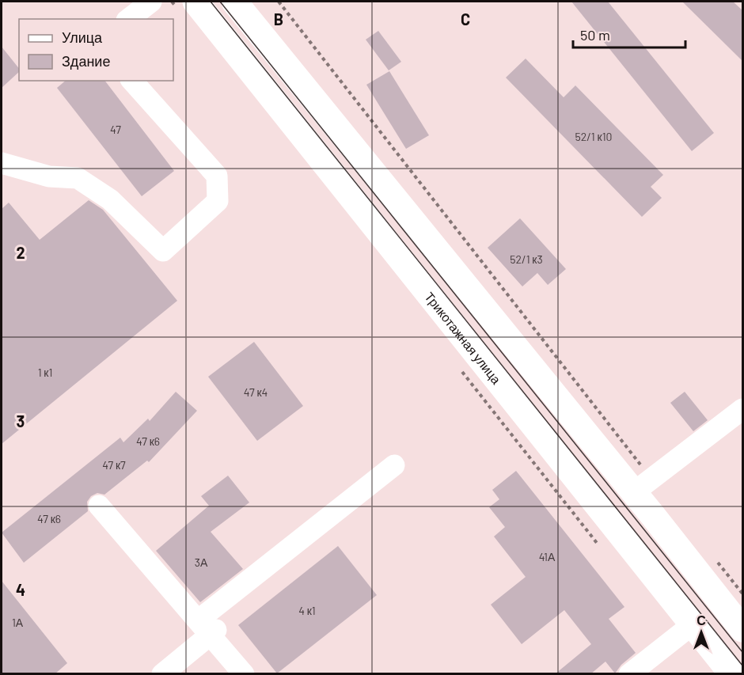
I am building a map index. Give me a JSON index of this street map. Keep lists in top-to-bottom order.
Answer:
{
  "streets": {
    "main road": ["Трикотажная улица"]
  },
  "house_numbers": [
    "47",
    "52/1 к10",
    "52/1 к3",
    "1 к1",
    "47 к4",
    "47 к6",
    "47 к7",
    "47 к6",
    "41А",
    "3А",
    "4 к1",
    "1А"
  ],
  "legend": ["Улица", "Здание"],
  "scale_bar": "50 m",
  "north": "top",
  "grid": {
    "columns": ["B", "C"],
    "rows": ["2", "3", "4"]
  }
}
